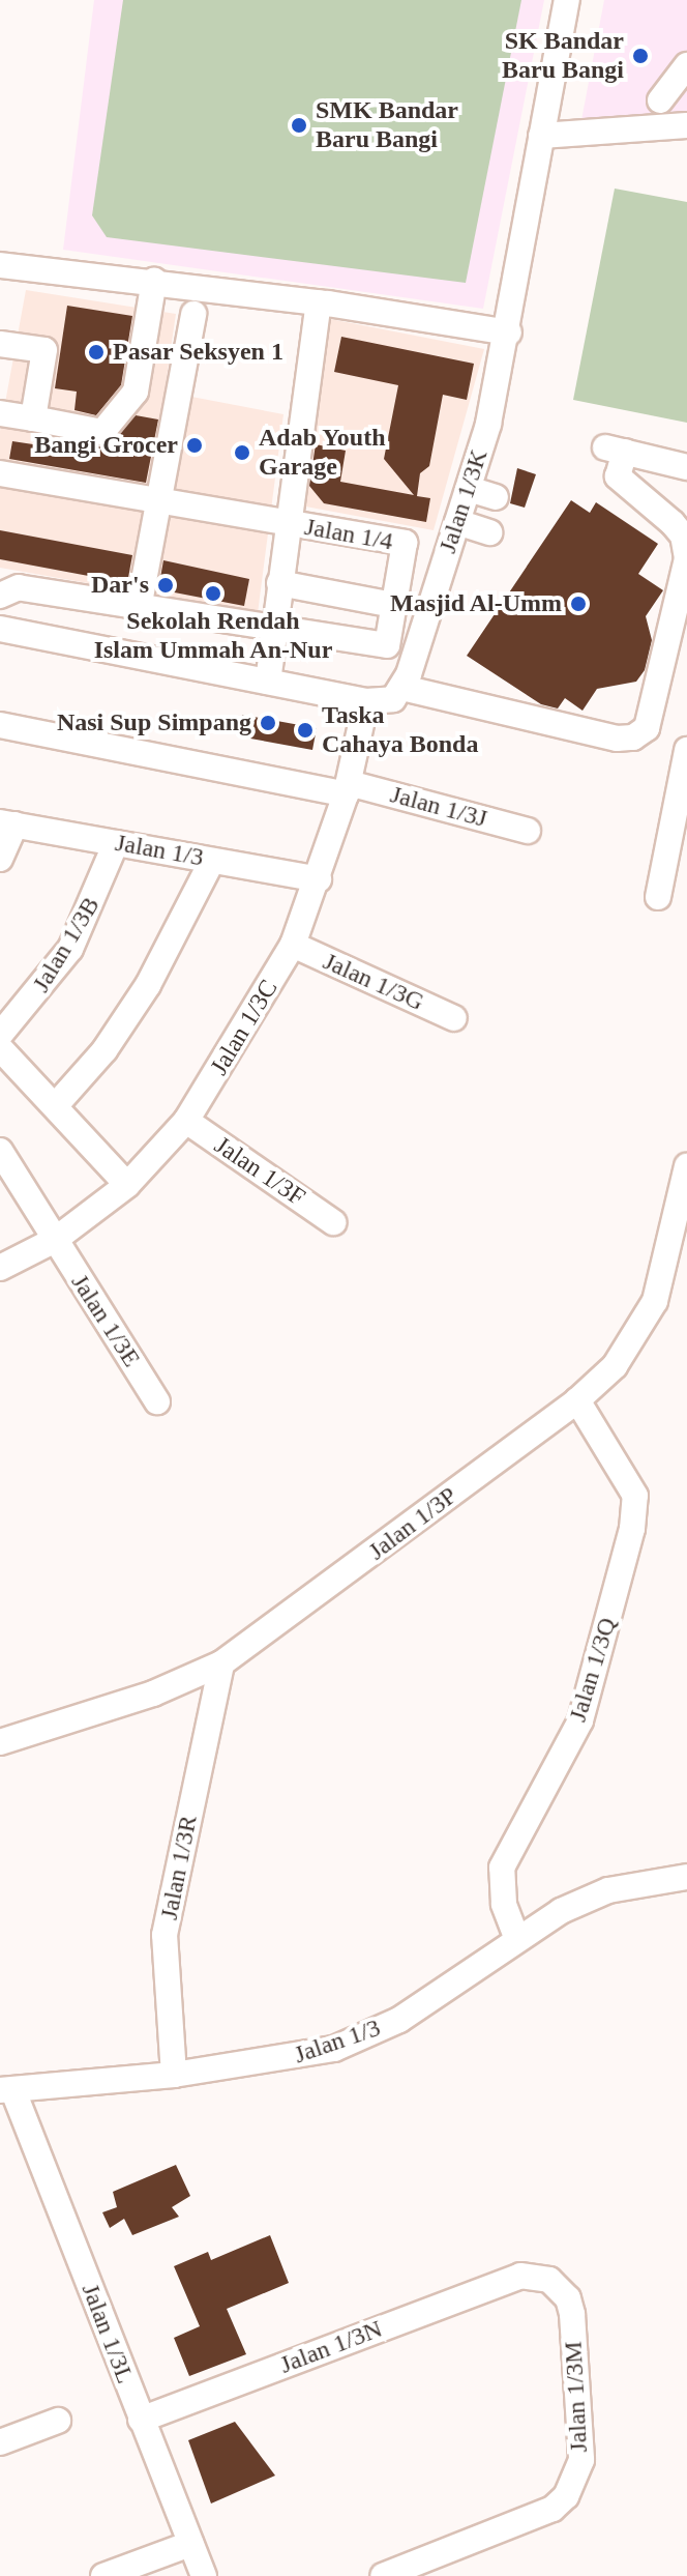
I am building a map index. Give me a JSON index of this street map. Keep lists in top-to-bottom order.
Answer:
{
  "streets": {
    "street": [
      "Jalan 1/3K",
      "Jalan 1/4",
      "Jalan 1/3J",
      "Jalan 1/3",
      "Jalan 1/3B",
      "Jalan 1/3G",
      "Jalan 1/3C",
      "Jalan 1/3F",
      "Jalan 1/3E",
      "Jalan 1/3P",
      "Jalan 1/3Q",
      "Jalan 1/3R",
      "Jalan 1/3L",
      "Jalan 1/3N",
      "Jalan 1/3M"
    ]
  },
  "crossings": [
    ["Jalan 1/3J", "Jalan 1/3C"],
    ["Jalan 1/3", "Jalan 1/3B"],
    ["Jalan 1/3", "Jalan 1/3C"],
    ["Jalan 1/3", "Jalan 1/3Q"],
    ["Jalan 1/3", "Jalan 1/3R"],
    ["Jalan 1/3", "Jalan 1/3L"],
    ["Jalan 1/3G", "Jalan 1/3C"],
    ["Jalan 1/3C", "Jalan 1/3F"],
    ["Jalan 1/3C", "Jalan 1/3E"],
    ["Jalan 1/3P", "Jalan 1/3Q"],
    ["Jalan 1/3P", "Jalan 1/3R"],
    ["Jalan 1/3L", "Jalan 1/3N"],
    ["Jalan 1/3N", "Jalan 1/3M"]
  ],
  "places": [
    "SK Bandar Baru Bangi",
    "SMK Bandar Baru Bangi",
    "Pasar Seksyen 1",
    "Bangi Grocer",
    "Adab Youth Garage",
    "Dar's",
    "Sekolah Rendah Islam Ummah An-Nur",
    "Masjid Al-Umm",
    "Nasi Sup Simpang",
    "Taska Cahaya Bonda"
  ]
}
